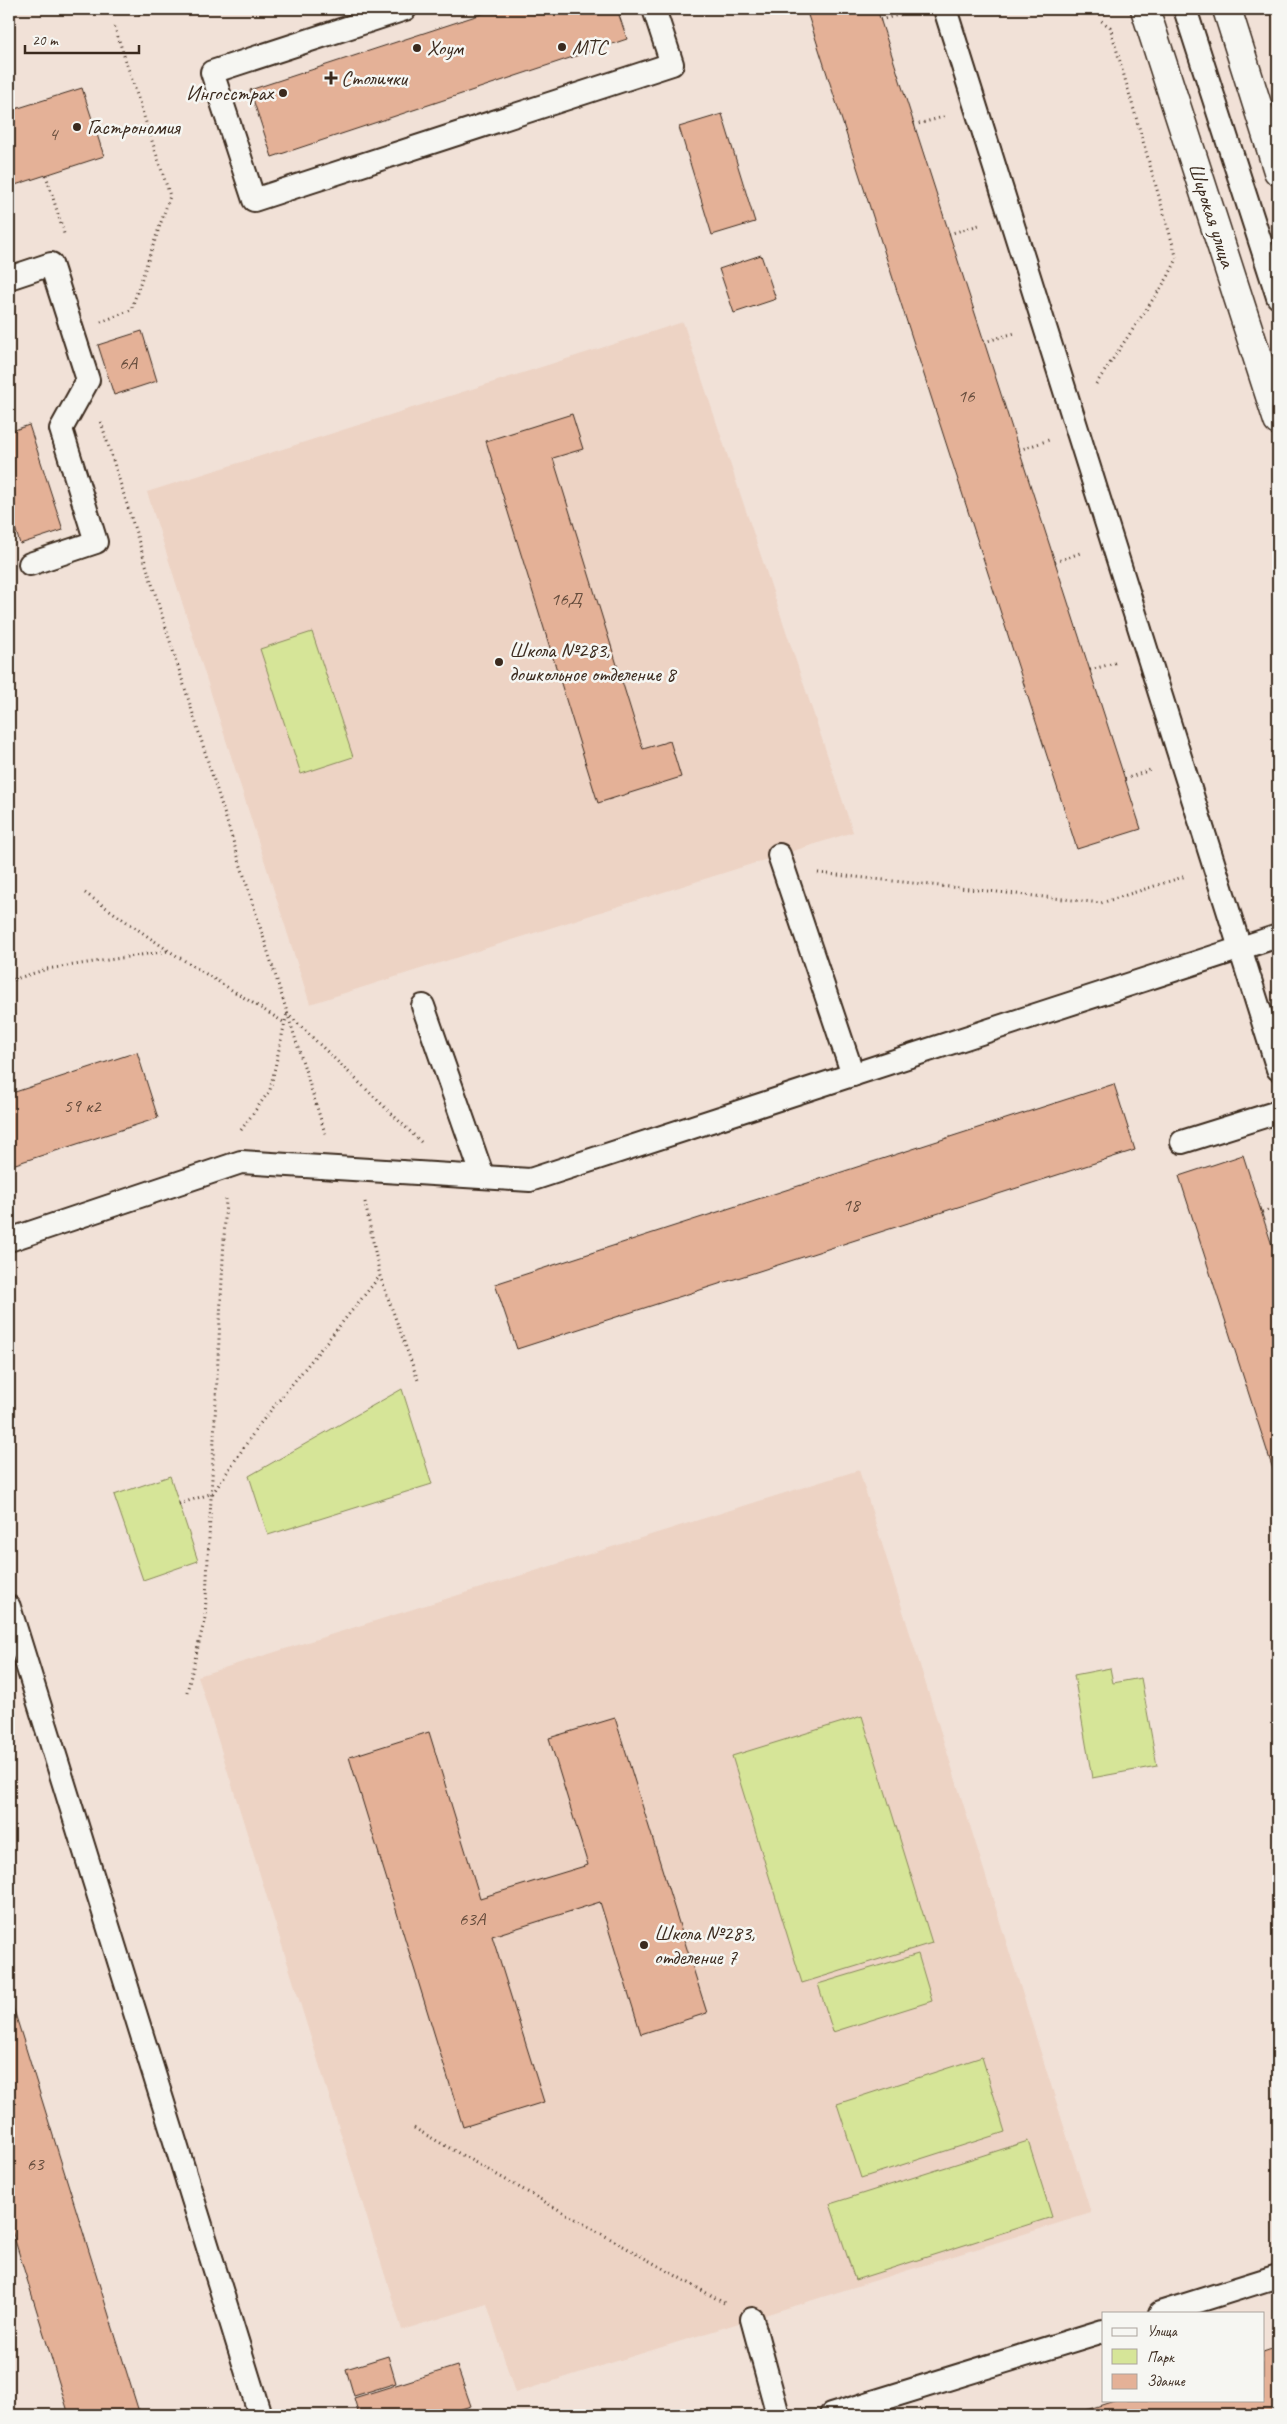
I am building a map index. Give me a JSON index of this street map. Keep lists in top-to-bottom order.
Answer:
{
  "streets": {
    "main road": ["Широкая улица"]
  },
  "places": {
    "other": [
      "МТС",
      "Хоум",
      "Ингосстрах",
      "Гастрономия",
      "Школа №283, дошкольное отделение 8",
      "Школа №283, отделение 7"
    ],
    "health": ["Столички"]
  },
  "house_numbers": [
    "4",
    "6А",
    "16",
    "16Д",
    "59 к2",
    "18",
    "63А",
    "63"
  ],
  "legend": ["Улица", "Парк", "Здание"],
  "scale_bar": "20 m"
}
